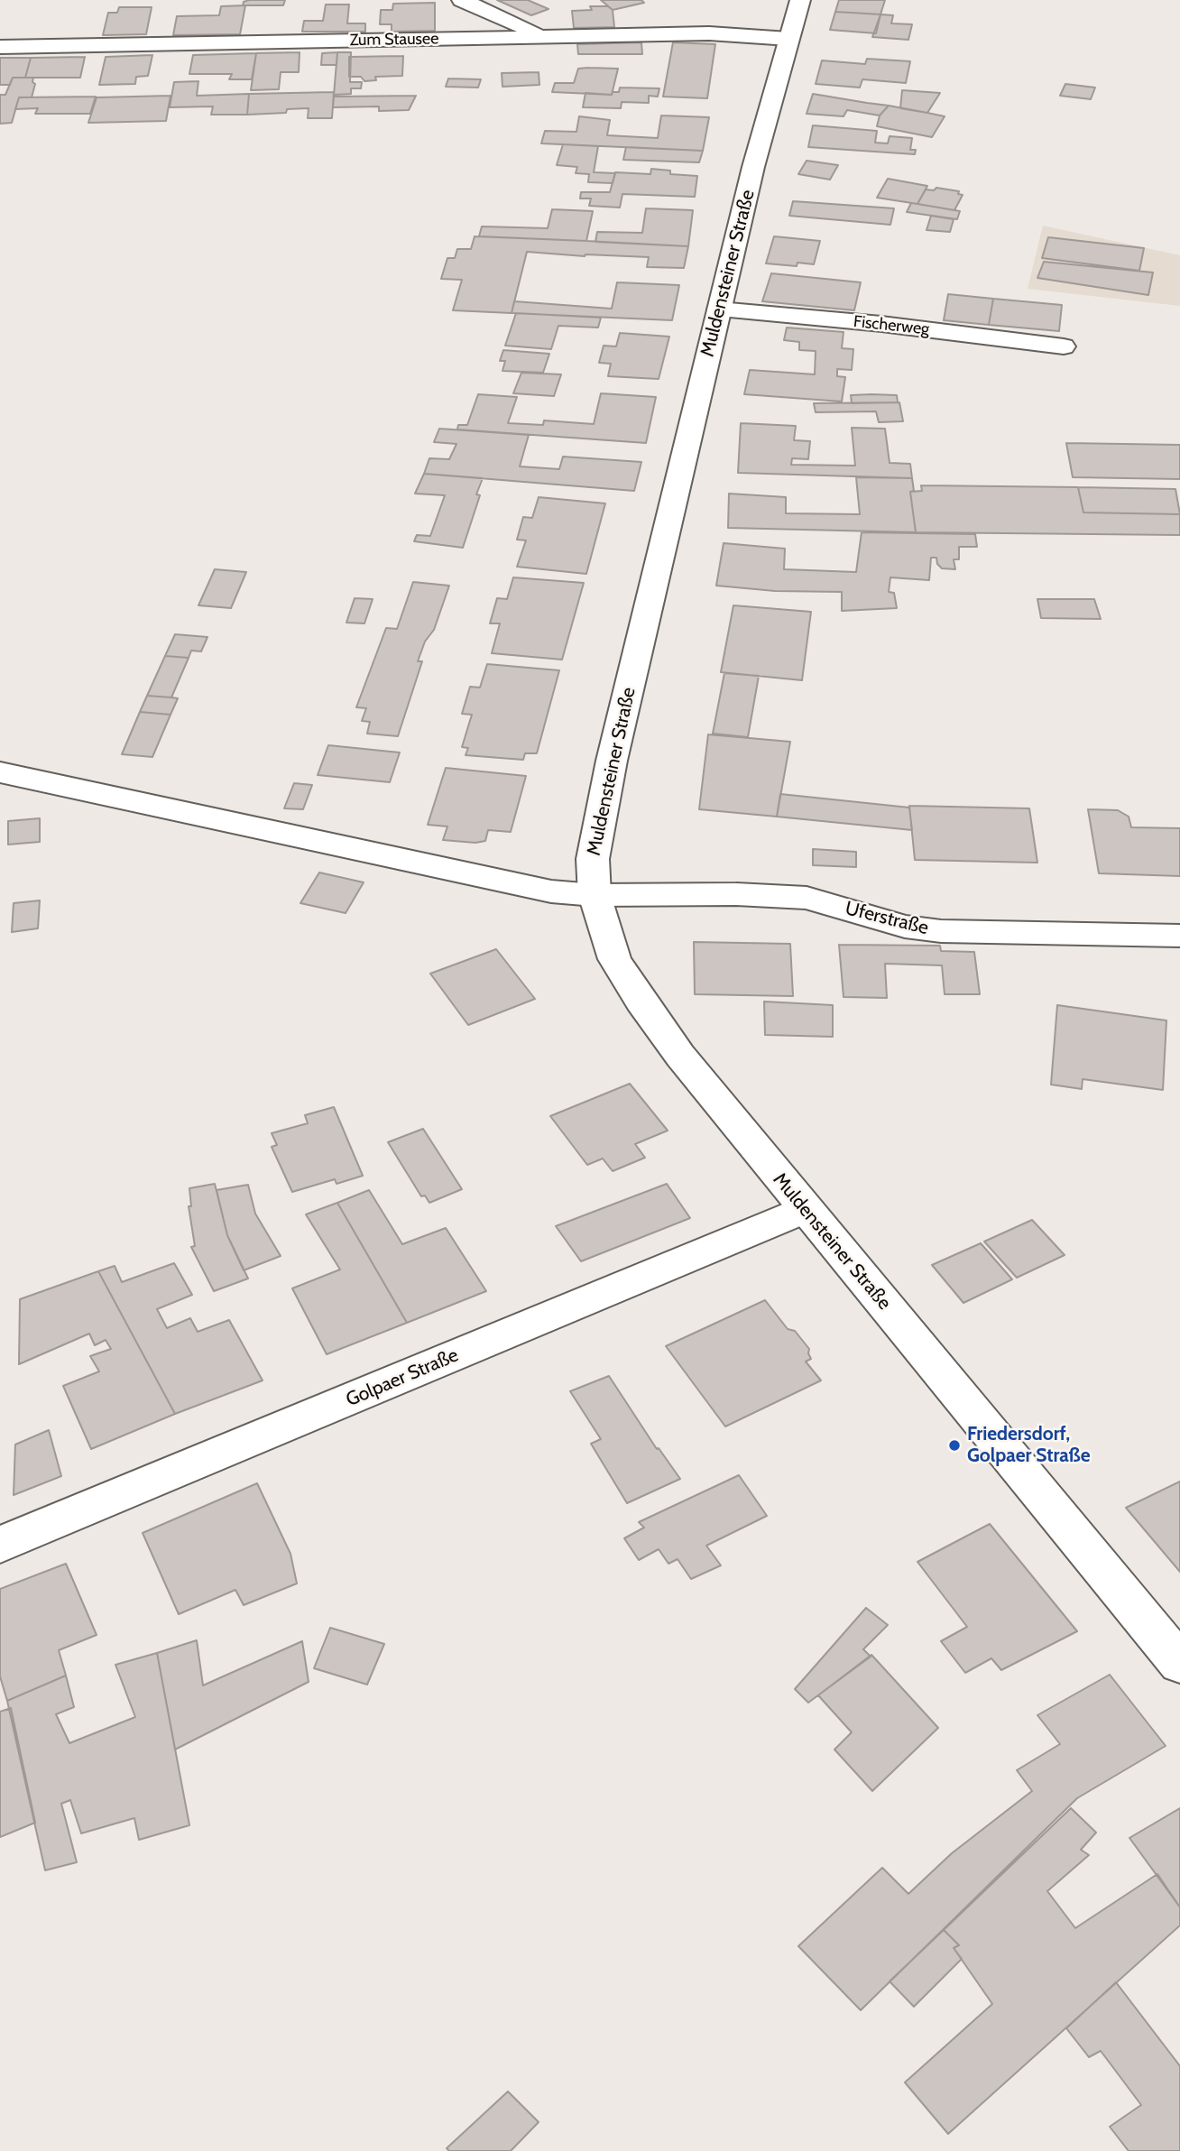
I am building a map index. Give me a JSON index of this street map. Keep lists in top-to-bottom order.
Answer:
{
  "streets": {
    "street": [
      "Zum Stausee",
      "Muldensteiner Straße",
      "Fischerweg",
      "Uferstraße",
      "Golpaer Straße"
    ]
  },
  "crossings": [
    ["Zum Stausee", "Muldensteiner Straße"],
    ["Muldensteiner Straße", "Fischerweg"],
    ["Muldensteiner Straße", "Uferstraße"],
    ["Muldensteiner Straße", "Golpaer Straße"]
  ],
  "places": ["Friedersdorf, Golpaer Straße"]
}
